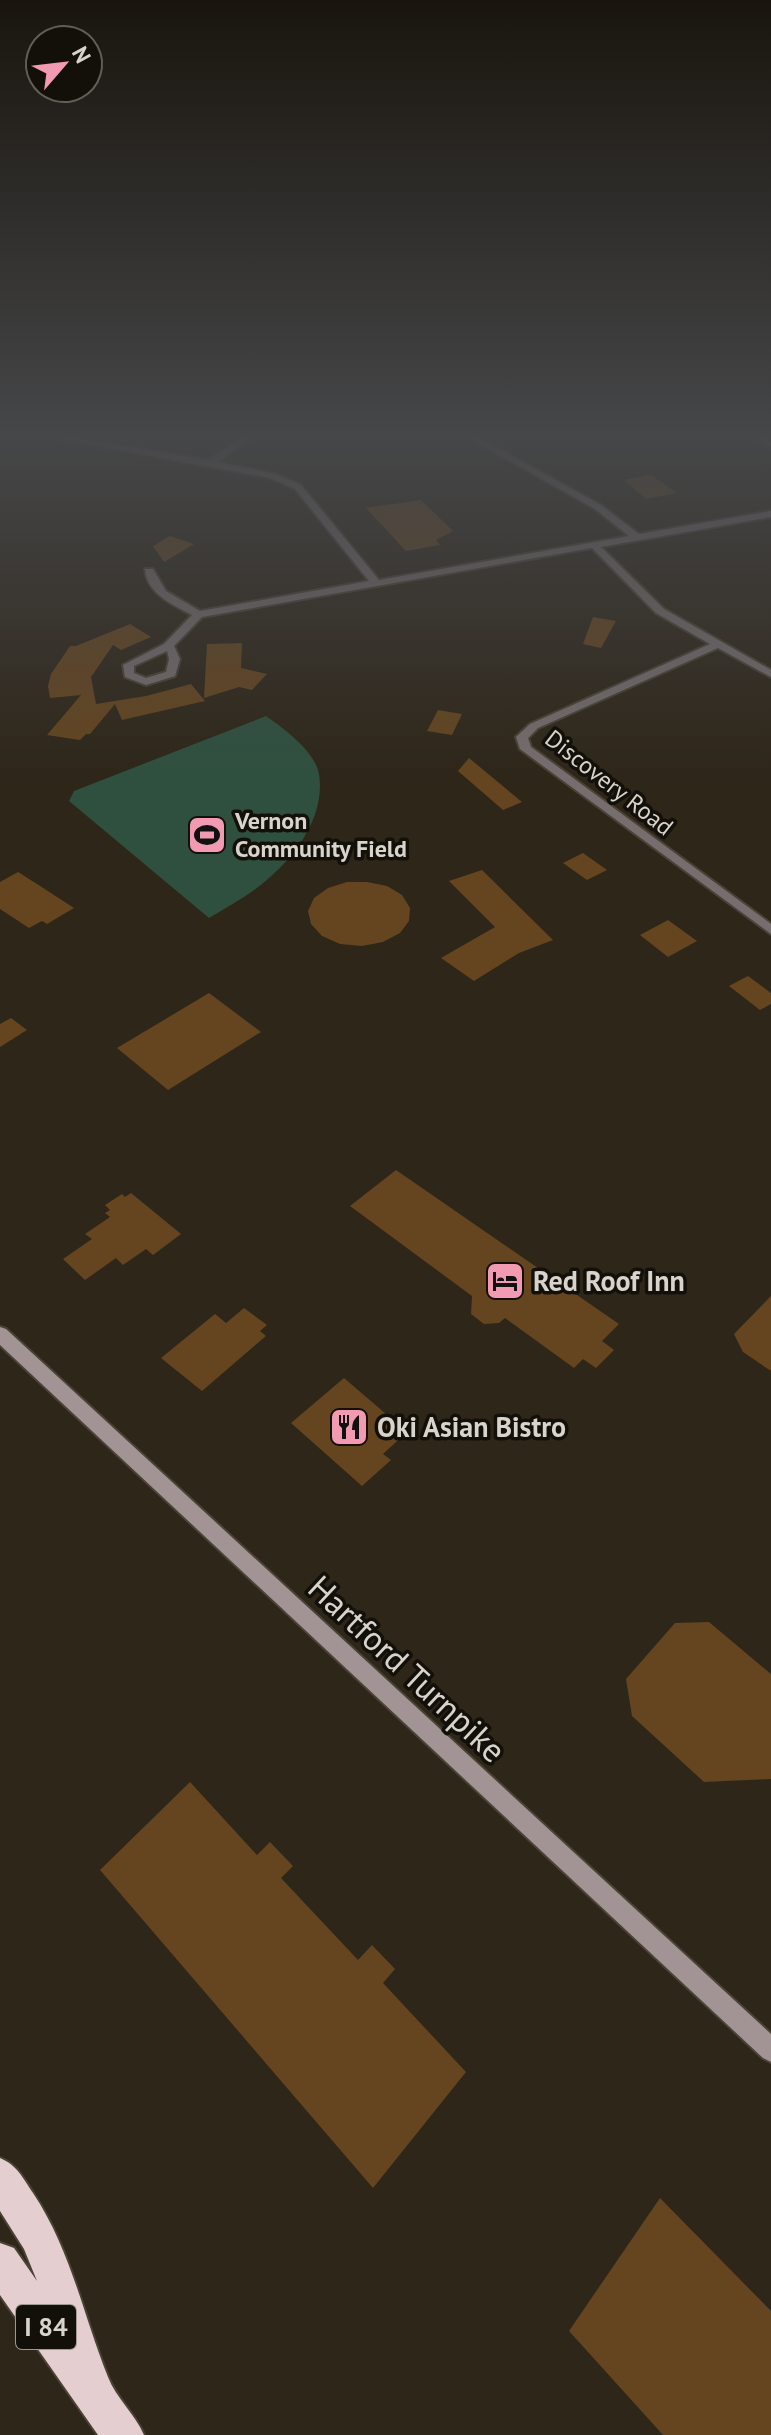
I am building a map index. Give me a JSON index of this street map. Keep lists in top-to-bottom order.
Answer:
{
  "streets": {
    "highway": ["I 84"],
    "main road": ["Hartford Turnpike"],
    "street": ["Discovery Road"]
  },
  "places": {
    "sports": ["Vernon Community Field"],
    "hotel": ["Red Roof Inn"],
    "restaurant": ["Oki Asian Bistro"]
  },
  "north": "top right"
}
